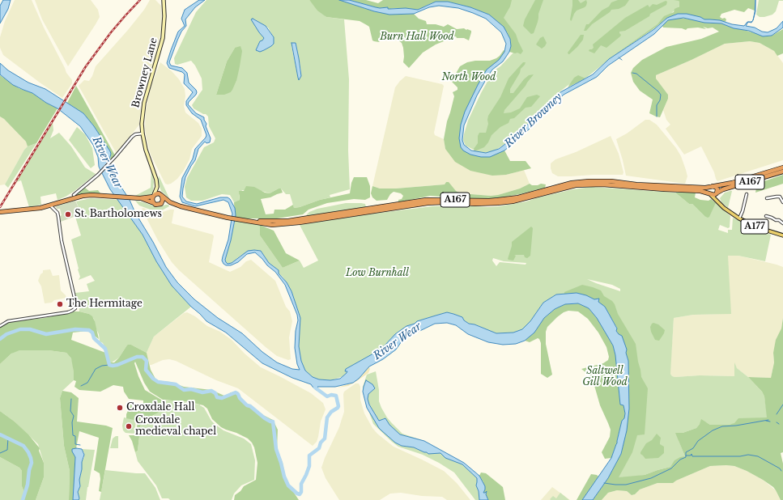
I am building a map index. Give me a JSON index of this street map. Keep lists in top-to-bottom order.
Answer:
{
  "streets": {
    "highway": ["A167"],
    "main road": ["Browney Lane", "A177"]
  },
  "crossings": [
    ["Browney Lane", "A167"],
    ["A167", "A177"]
  ],
  "water": ["River Browney", "River Wear"],
  "parks": [
    "Burn Hall Wood",
    "North Wood",
    "Low Burnhall",
    "Saltwell Gill Wood"
  ],
  "places": [
    "St. Bartholomews",
    "The Hermitage",
    "Croxdale Hall",
    "Croxdale medieval chapel"
  ]
}
